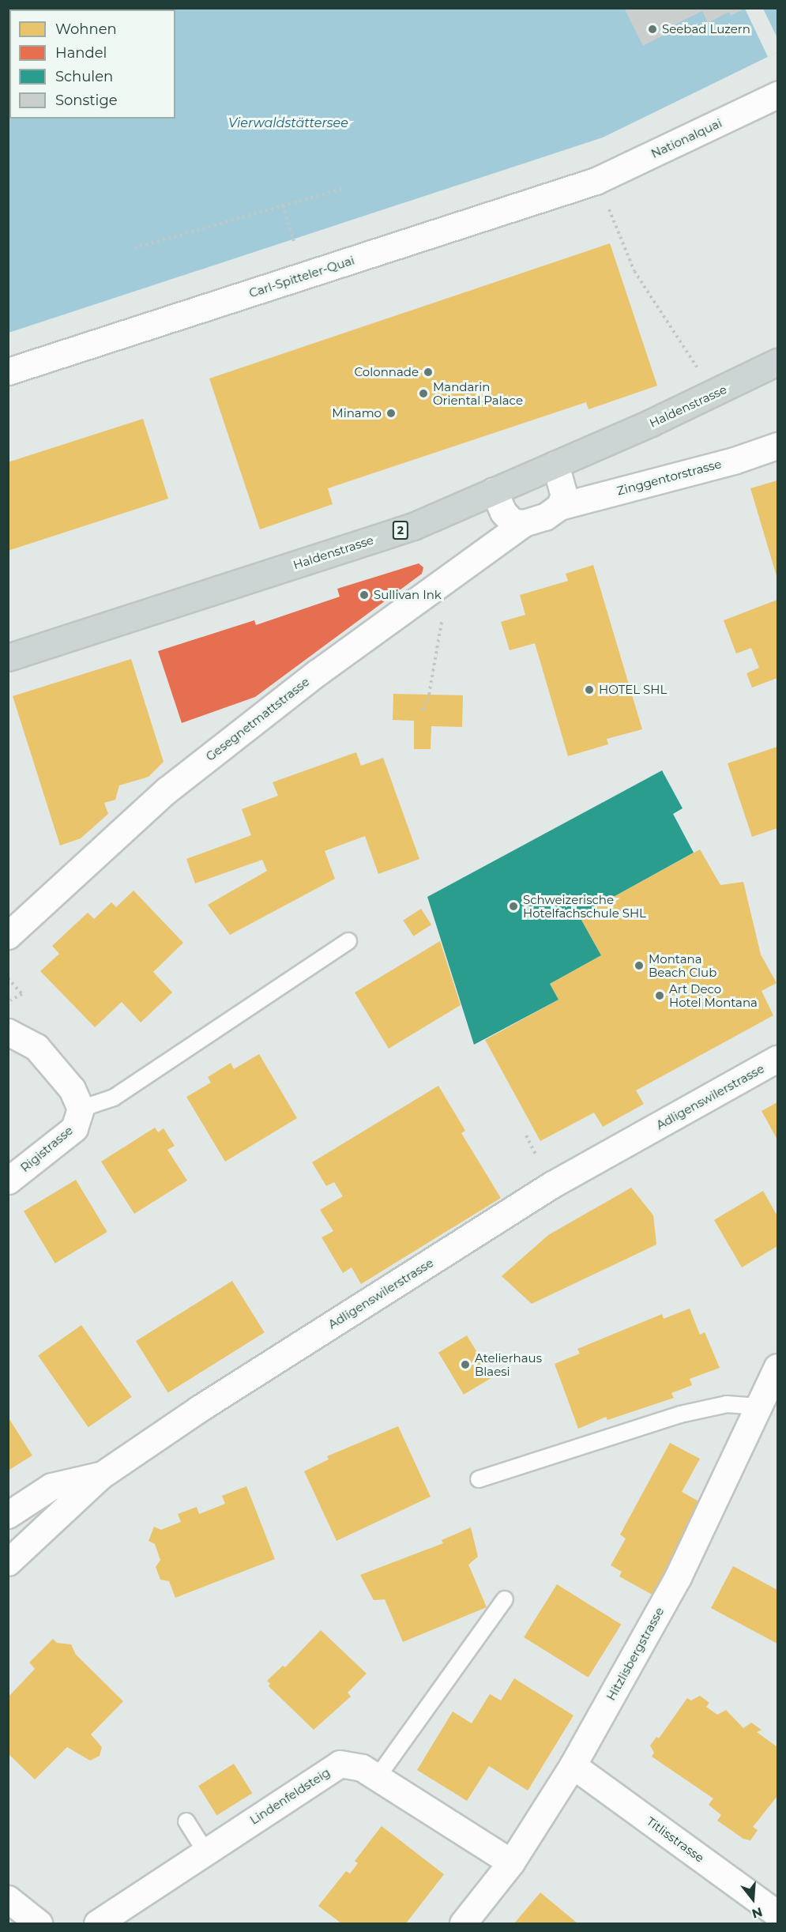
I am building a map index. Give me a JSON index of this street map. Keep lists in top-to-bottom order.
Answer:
{
  "streets": {
    "main road": ["Haldenstrasse", "2"],
    "street": [
      "Nationalquai",
      "Carl-Spitteler-Quai",
      "Zinggentorstrasse",
      "Gesegnetmattstrasse",
      "Adligenswilerstrasse",
      "Rigistrasse",
      "Hitzlisbergstrasse",
      "Lindenfeldsteig",
      "Titlisstrasse"
    ]
  },
  "crossings": [
    ["Nationalquai", "Carl-Spitteler-Quai"],
    ["Zinggentorstrasse", "Gesegnetmattstrasse"],
    ["Hitzlisbergstrasse", "Lindenfeldsteig"],
    ["Hitzlisbergstrasse", "Titlisstrasse"]
  ],
  "water": ["Vierwaldstättersee"],
  "places": [
    "Seebad Luzern",
    "Colonnade",
    "Mandarin Oriental Palace",
    "Minamo",
    "Sullivan Ink",
    "HOTEL SHL",
    "Schweizerische Hotelfachschule SHL",
    "Montana Beach Club",
    "Art Deco Hotel Montana",
    "Atelierhaus Blaesi"
  ],
  "legend": [
    "Wohnen",
    "Handel",
    "Schulen",
    "Sonstige"
  ],
  "north": "bottom"
}
